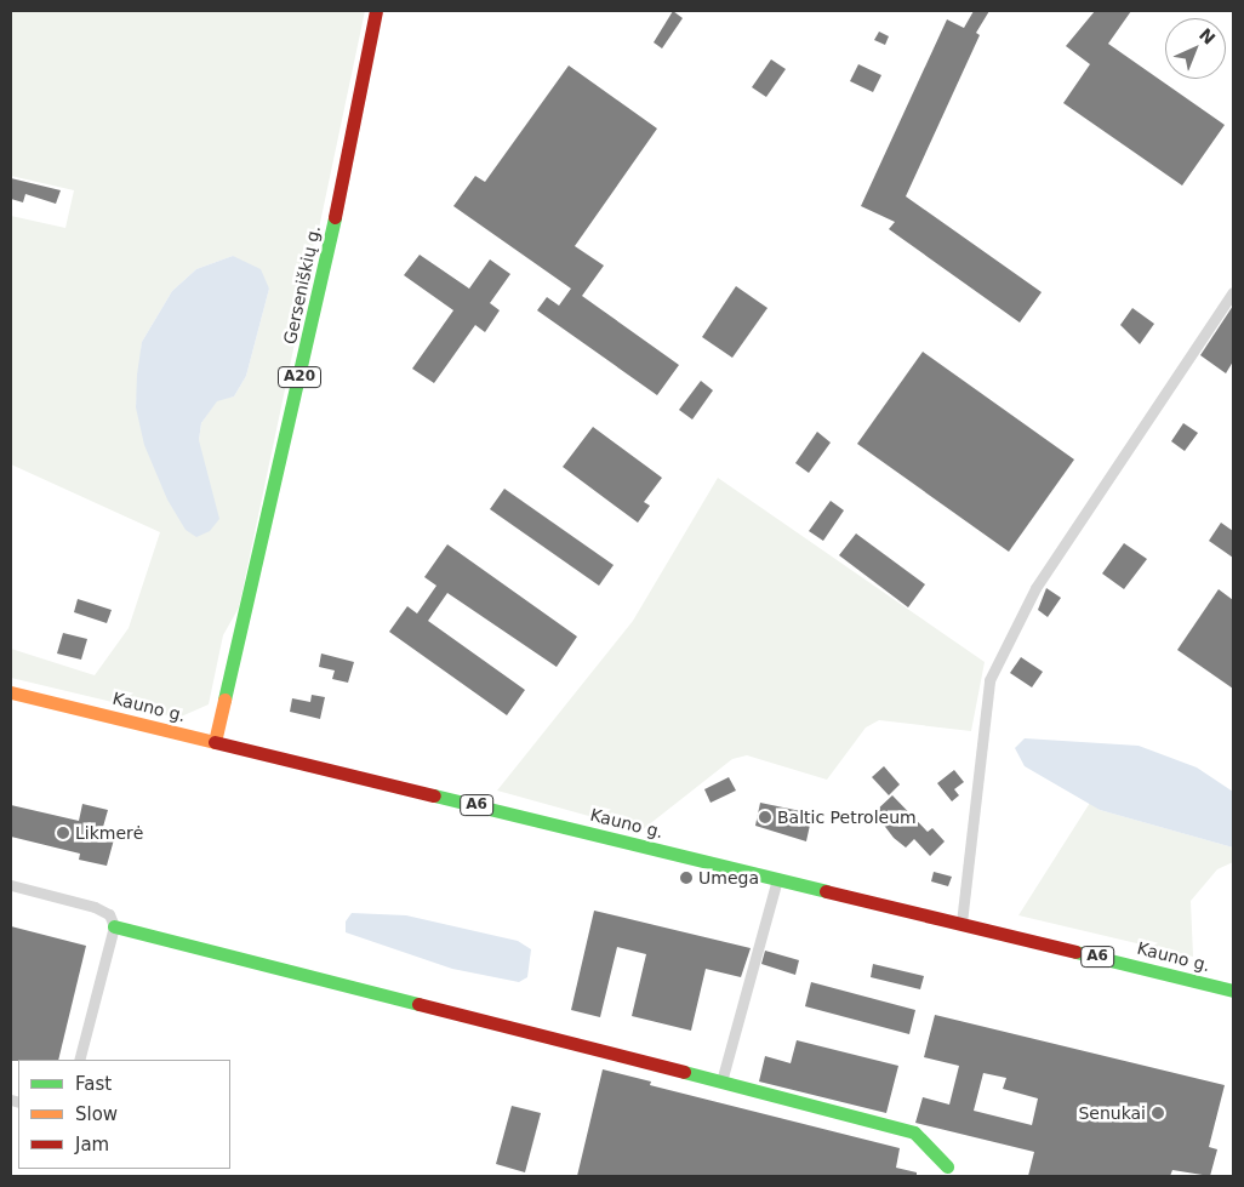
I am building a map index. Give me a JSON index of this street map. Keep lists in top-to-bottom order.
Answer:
{
  "streets": {
    "main road": [
      "Gerseniškių g.",
      "A20",
      "Kauno g.",
      "A6"
    ]
  },
  "crossings": [
    ["Gerseniškių g.", "Kauno g."]
  ],
  "places": [
    "Baltic Petroleum",
    "Likmerė",
    "Umega",
    "Senukai"
  ],
  "legend": ["Fast", "Slow", "Jam"],
  "north": "top right"
}
